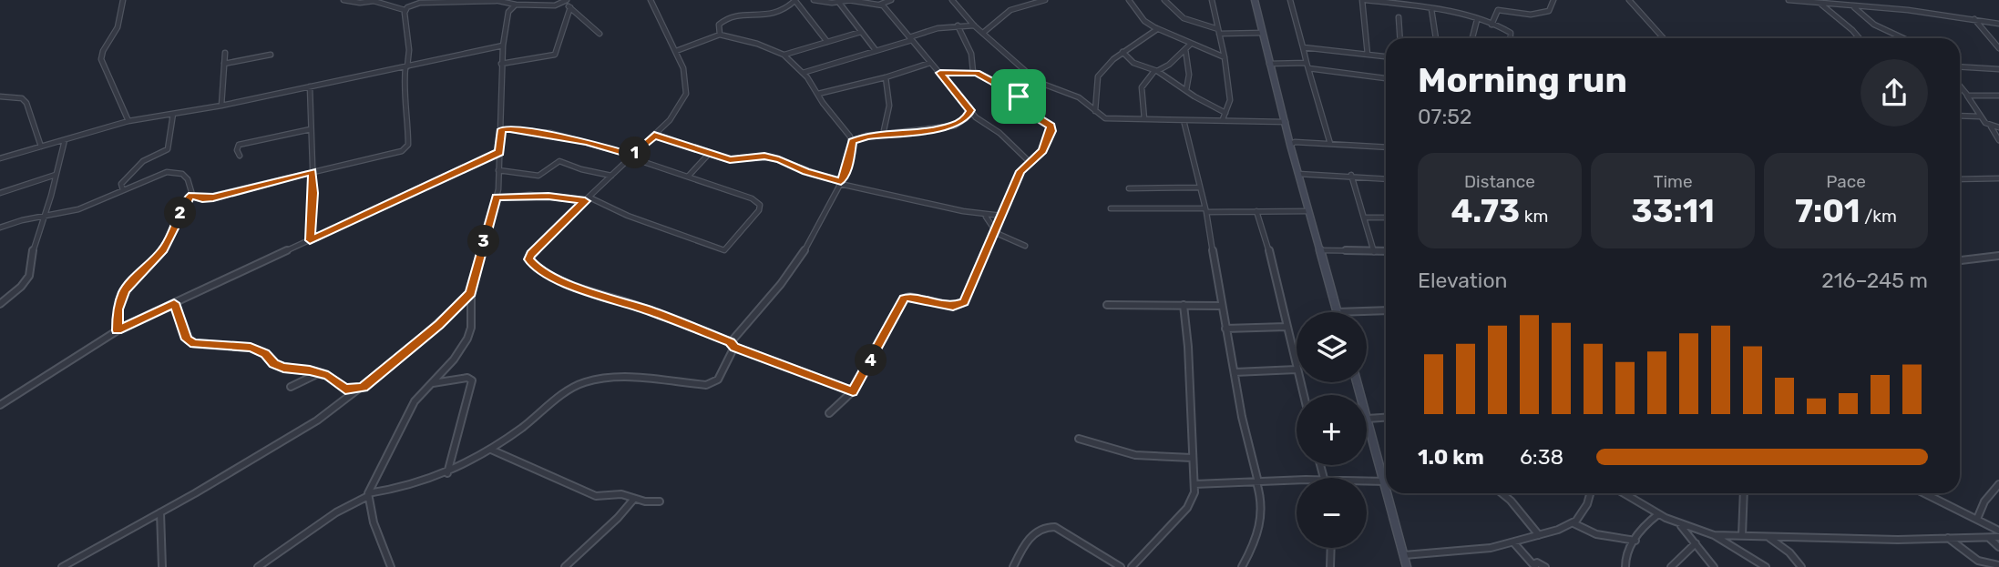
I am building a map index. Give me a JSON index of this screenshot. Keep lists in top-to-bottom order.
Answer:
{
  "page": {
    "heading": ["Morning run", "07:52"],
    "pins": [
      "1",
      "2",
      "3",
      "4"
    ],
    "stats": [
      ["Distance", "4.73 km"],
      ["Time", "33:11"],
      ["Pace", "7:01 /km"]
    ],
    "chart": ["Elevation", "216–245 m"],
    "map_buttons": ["+", "−"],
    "list": [
      {
        "name": "1.0 km",
        "note": "6:38"
      }
    ]
  }
}
